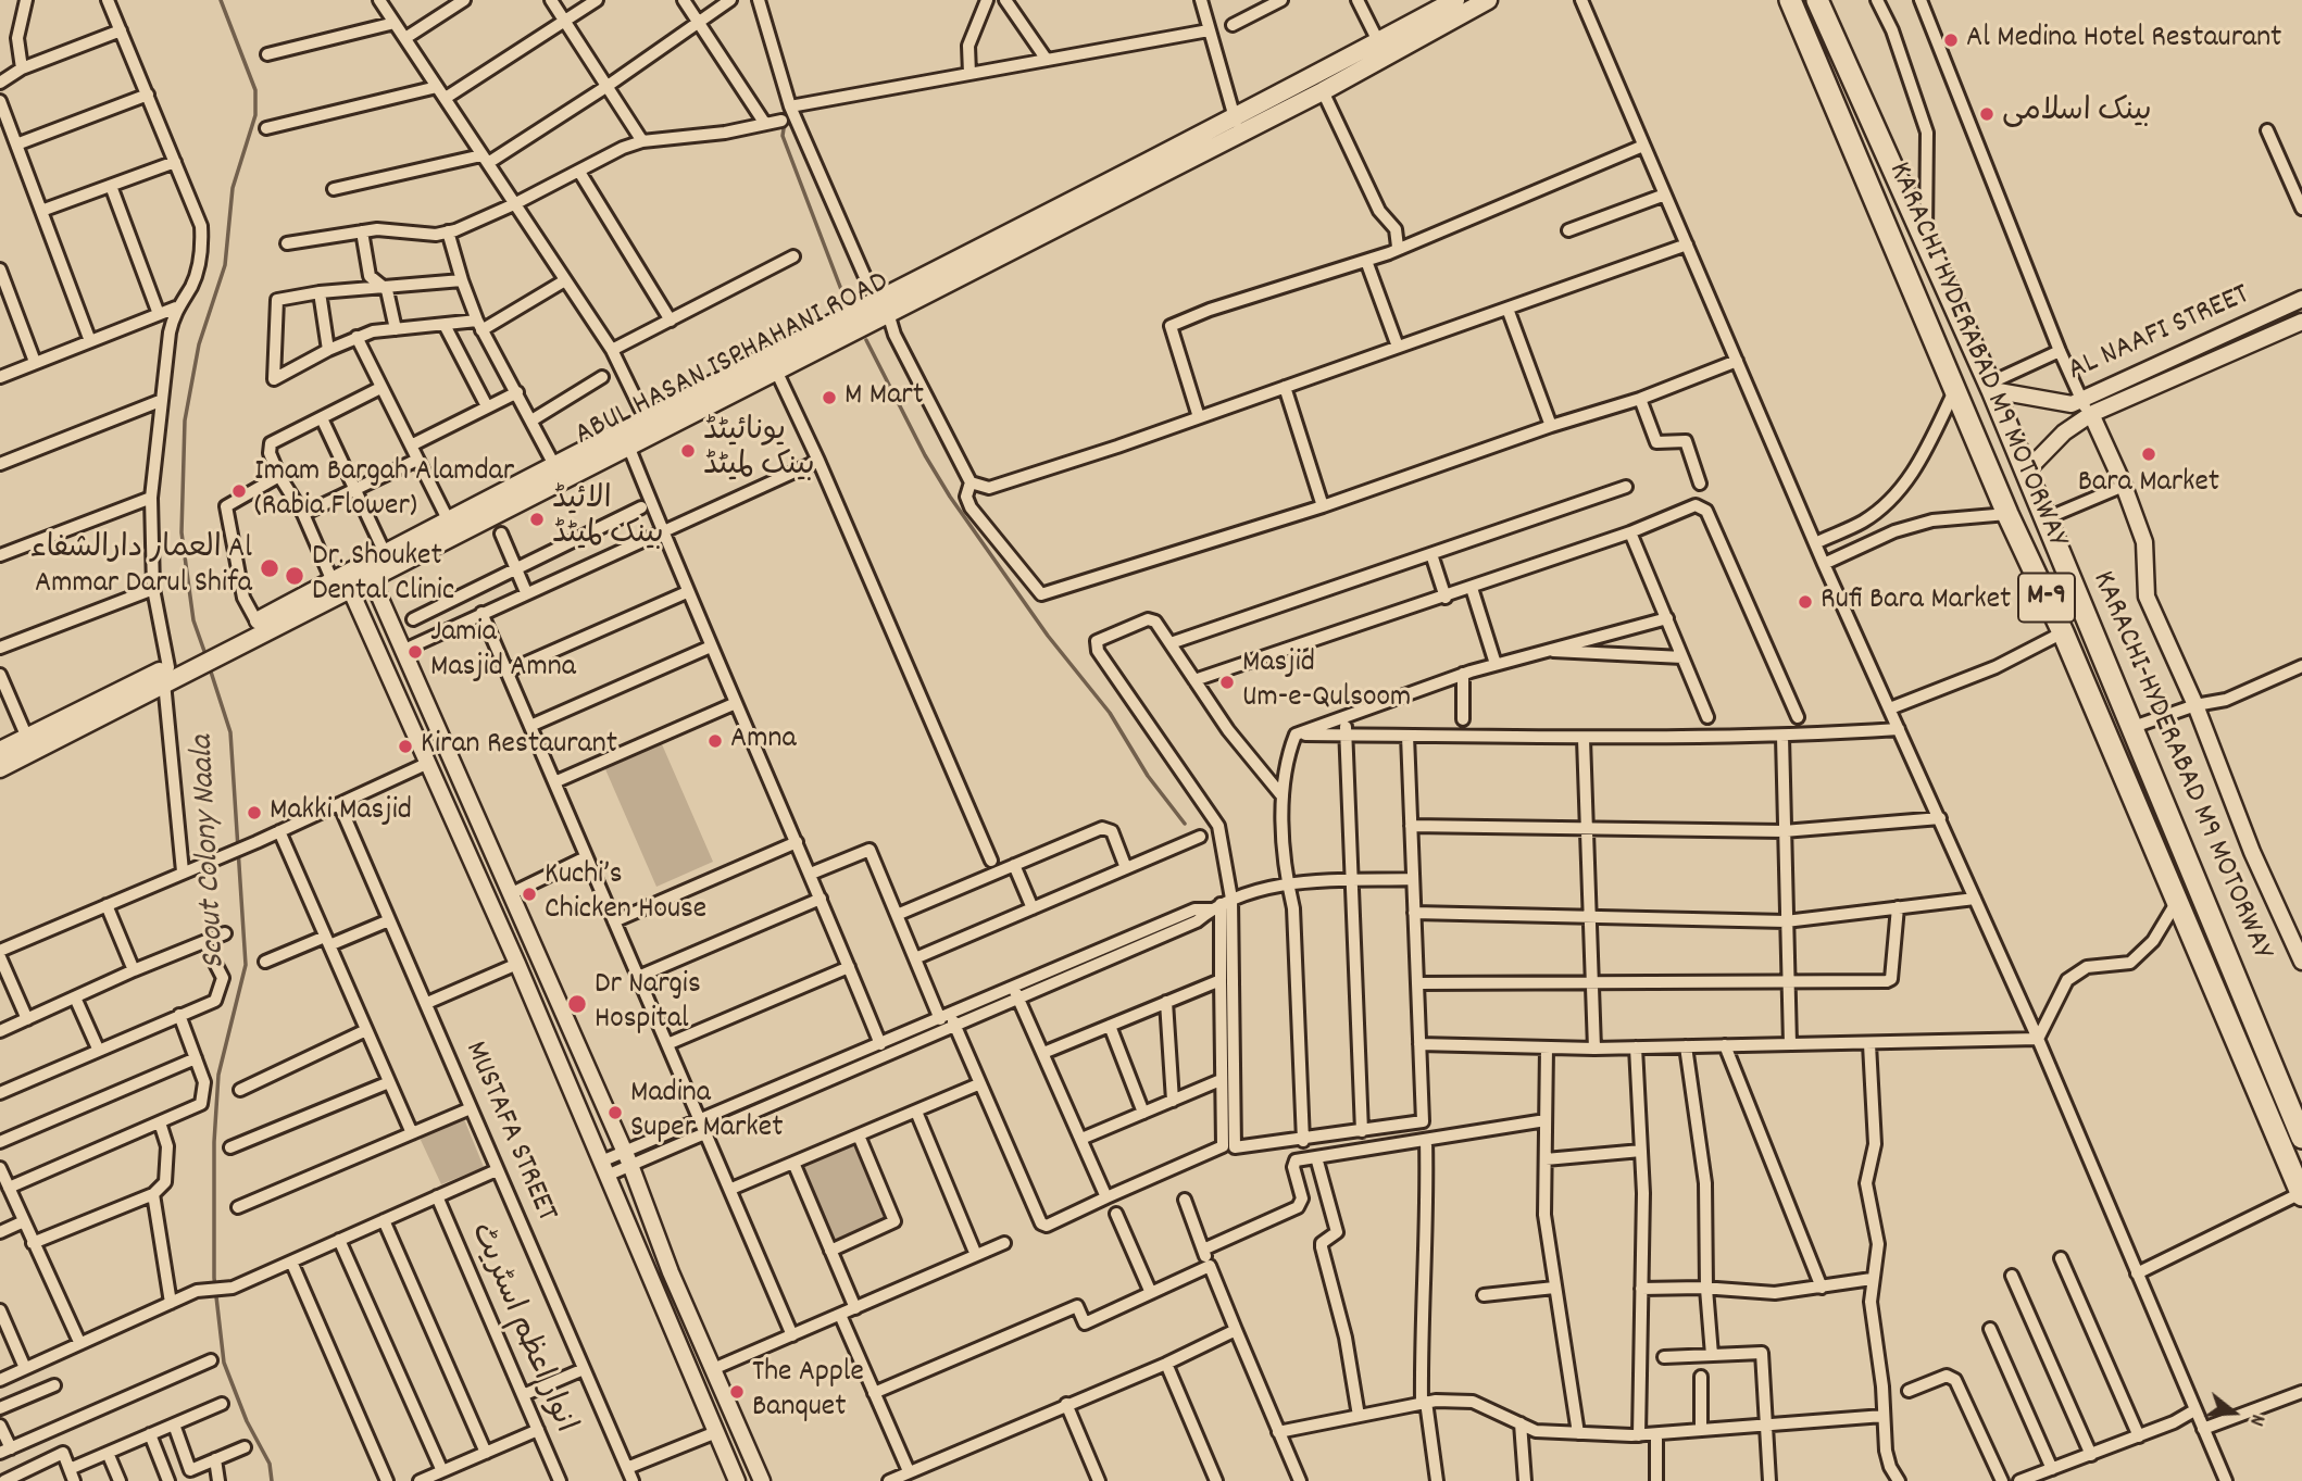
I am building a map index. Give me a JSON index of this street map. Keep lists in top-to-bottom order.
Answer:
{
  "streets": {
    "highway": ["KARACHI HYDERABAD M9 MOTORWAY", "M-9", "KARACHI-HYDERABAD M9 MOTORWAY"],
    "main road": ["ABUL HASAN ISPHAHANI ROAD"],
    "street": ["AL NAAFI STREET", "MUSTAFA STREET", "انوار اعظم اسٹریٹ"]
  },
  "crossings": [
    ["AL NAAFI STREET", "KARACHI-HYDERABAD M9 MOTORWAY"]
  ],
  "water": ["Scout Colony Naala"],
  "places": [
    "Al Medina Hotel Restaurant",
    "بینک اسلامی",
    "M Mart",
    "یونائیٹڈ بینک لمیٹڈ",
    "Bara Market",
    "Imam Bargah Alamdar (Rabia Flower)",
    "الائیڈ بینک لمیٹڈ",
    "العمار دارالشفاء Al Ammar Darul Shifa",
    "Dr. Shouket Dental Clinic",
    "Rufi Bara Market",
    "Jamia Masjid Amna",
    "Masjid Um-e-Qulsoom",
    "Amna",
    "Kiran Restaurant",
    "Makki Masjid",
    "Kuchi’s Chicken House",
    "Dr Nargis Hospital",
    "Madina Super Market",
    "The Apple Banquet"
  ],
  "north": "right"
}
